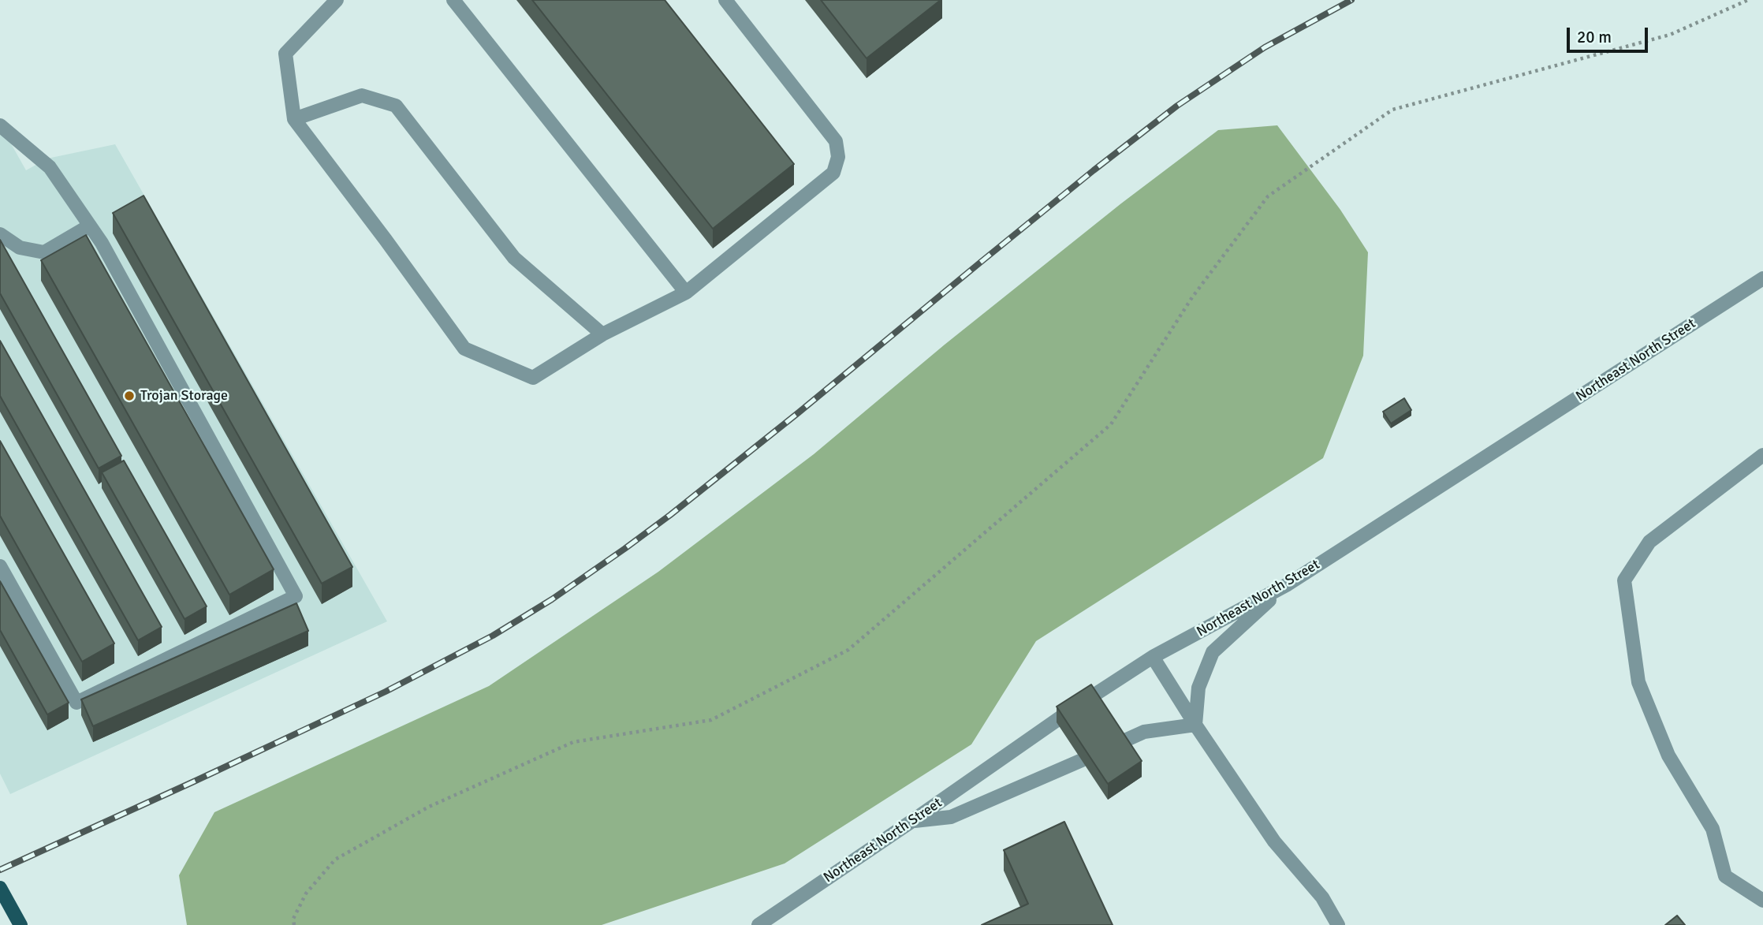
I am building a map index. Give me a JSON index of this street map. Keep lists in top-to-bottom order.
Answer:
{
  "streets": {
    "street": ["Northeast North Street"]
  },
  "places": ["Trojan Storage"],
  "scale_bar": "20 m"
}
